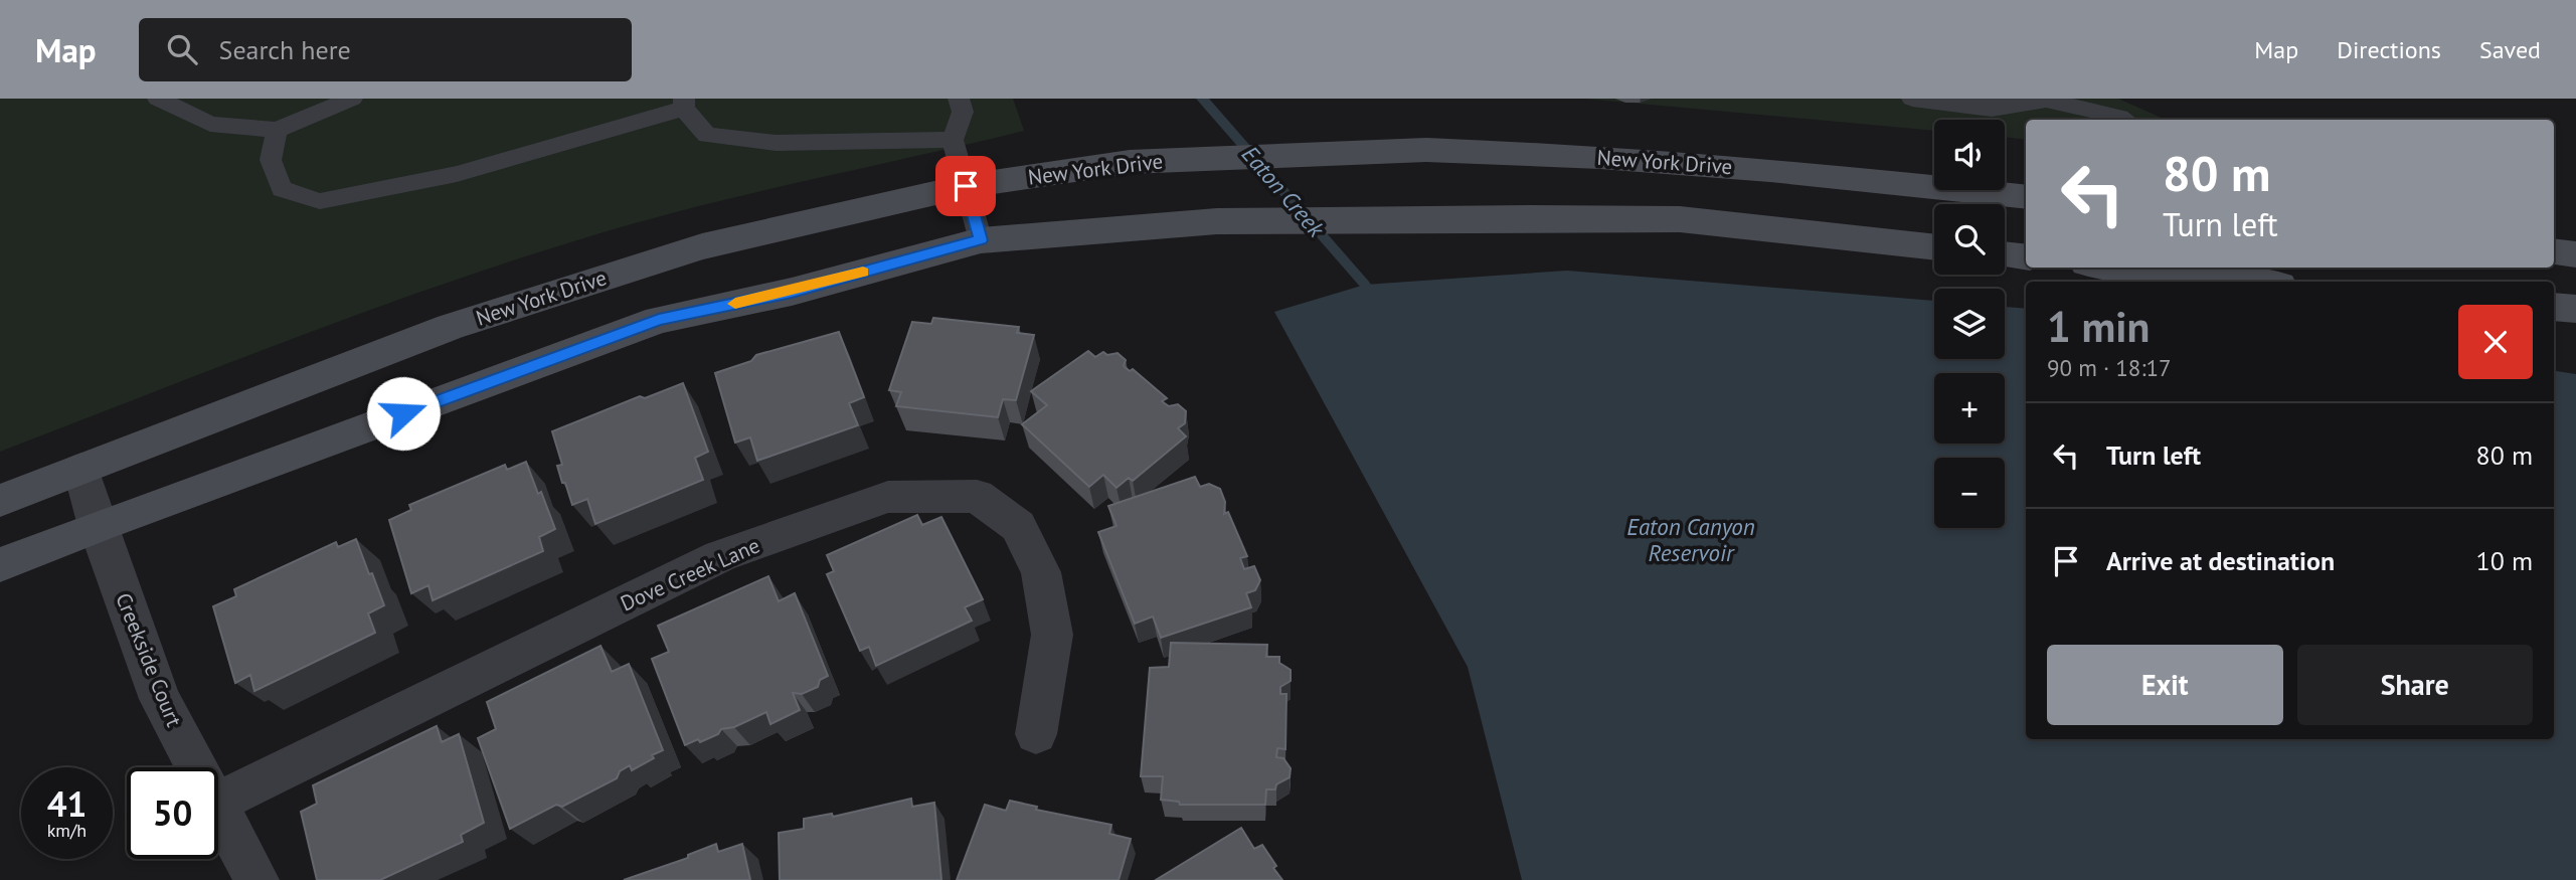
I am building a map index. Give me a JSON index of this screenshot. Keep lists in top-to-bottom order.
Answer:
{
  "streets": {
    "main road": ["New York Drive"],
    "street": ["Dove Creek Lane", "Creekside Court"]
  },
  "crossings": [
    ["New York Drive", "Creekside Court"]
  ],
  "water": ["Eaton Creek", "Eaton Canyon Reservoir"],
  "page": {
    "header": "Map",
    "search": "Search here",
    "nav": ["Map", "Directions", "Saved"],
    "map_buttons": ["+", "−"],
    "turn": ["80 m", "Turn left"],
    "heading": ["1 min", "90 m · 18:17"],
    "list": [
      {
        "name": "Turn left",
        "value": "80 m"
      },
      {
        "name": "Arrive at destination",
        "value": "10 m"
      }
    ],
    "buttons": ["Exit", "Share"],
    "speed": "41 km/h",
    "limit": "50"
  }
}
